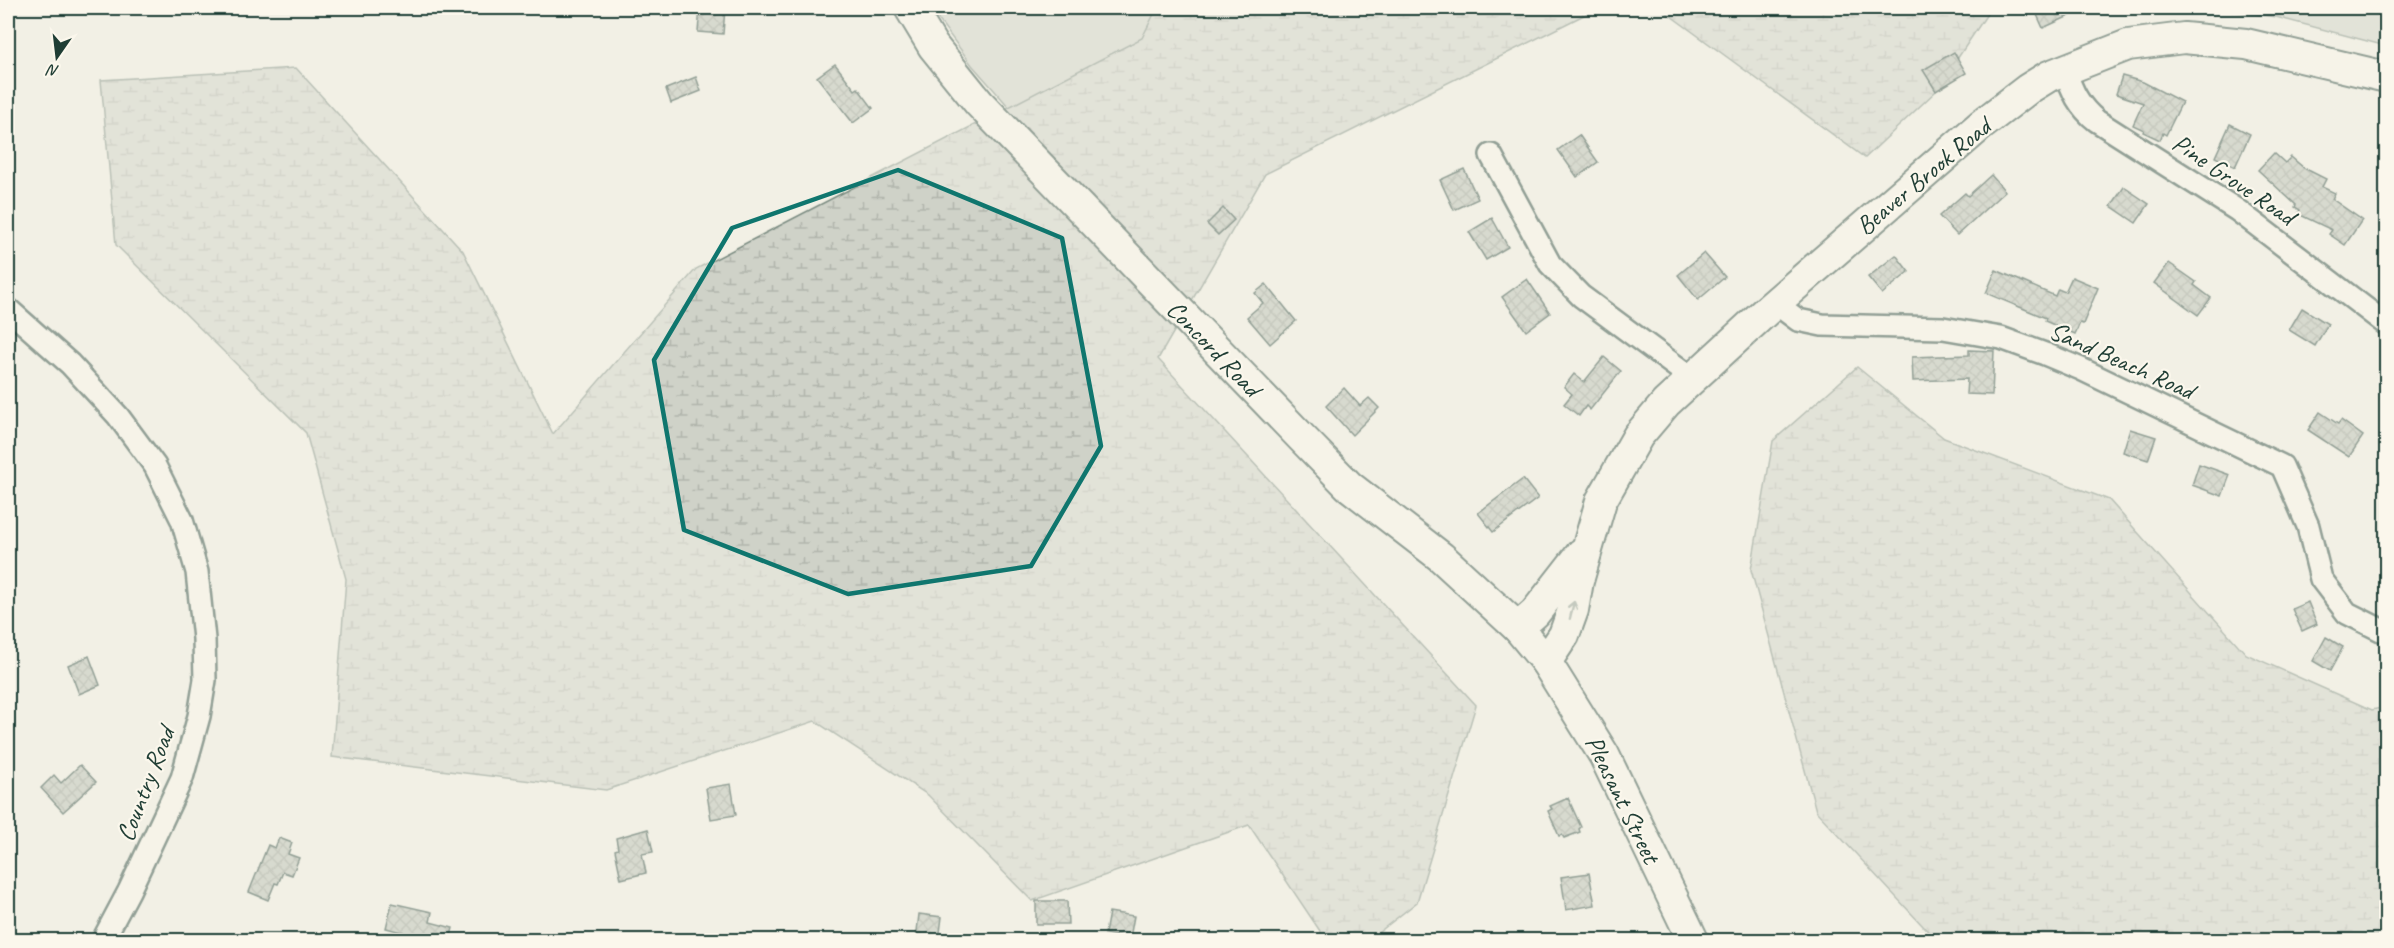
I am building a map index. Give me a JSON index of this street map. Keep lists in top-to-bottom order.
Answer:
{
  "streets": {
    "street": [
      "Beaver Brook Road",
      "Pine Grove Road",
      "Concord Road",
      "Sand Beach Road",
      "Country Road",
      "Pleasant Street"
    ]
  },
  "crossings": [
    ["Beaver Brook Road", "Pine Grove Road"],
    ["Beaver Brook Road", "Concord Road"],
    ["Beaver Brook Road", "Sand Beach Road"],
    ["Beaver Brook Road", "Pleasant Street"],
    ["Concord Road", "Pleasant Street"]
  ],
  "north": "bottom"
}
